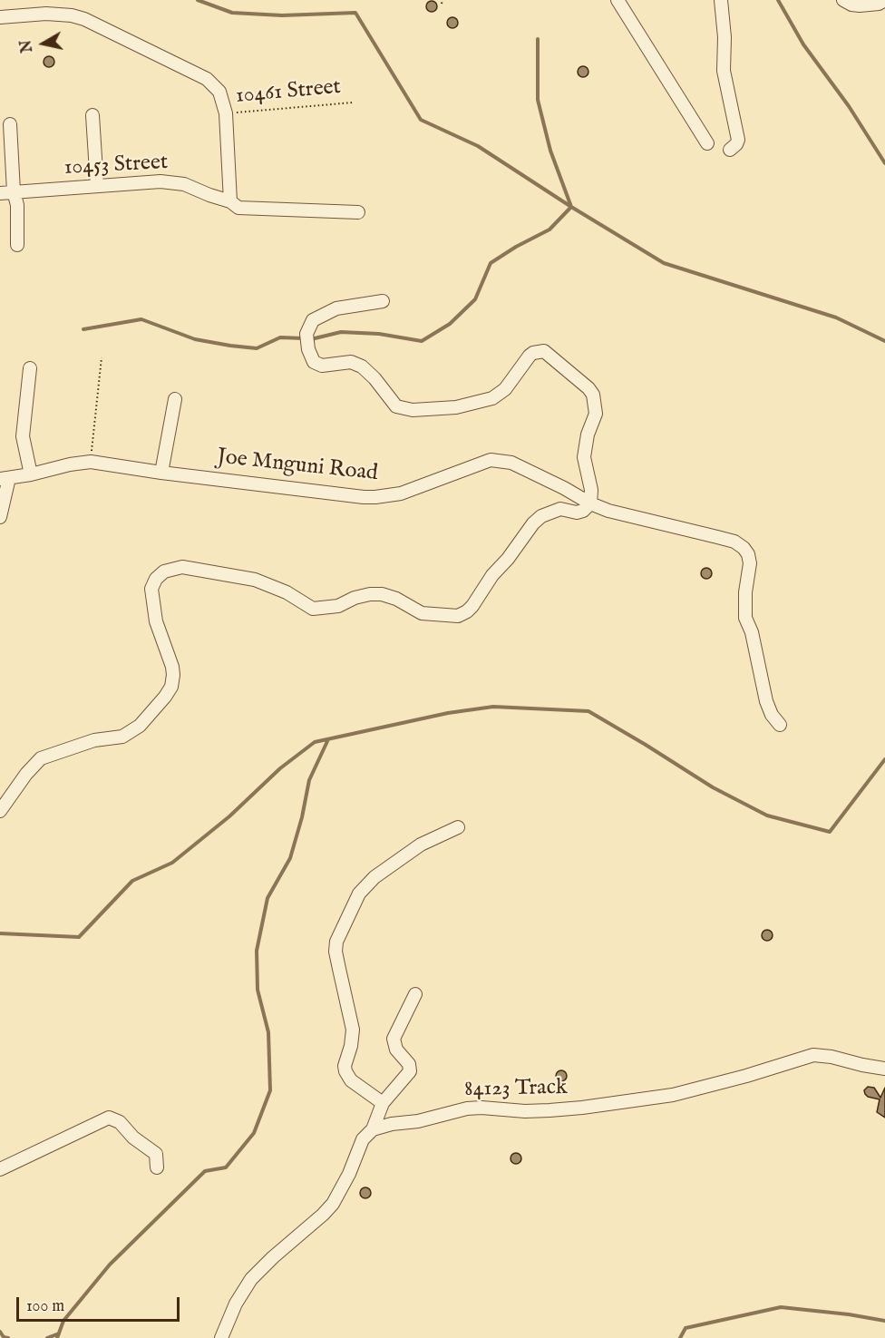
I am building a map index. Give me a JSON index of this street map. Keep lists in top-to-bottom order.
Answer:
{
  "streets": {
    "street": ["10453 Street", "Joe Mnguni Road", "84123 Track"],
    "path": ["10461 Street"]
  },
  "scale_bar": "100 m",
  "north": "left"
}
